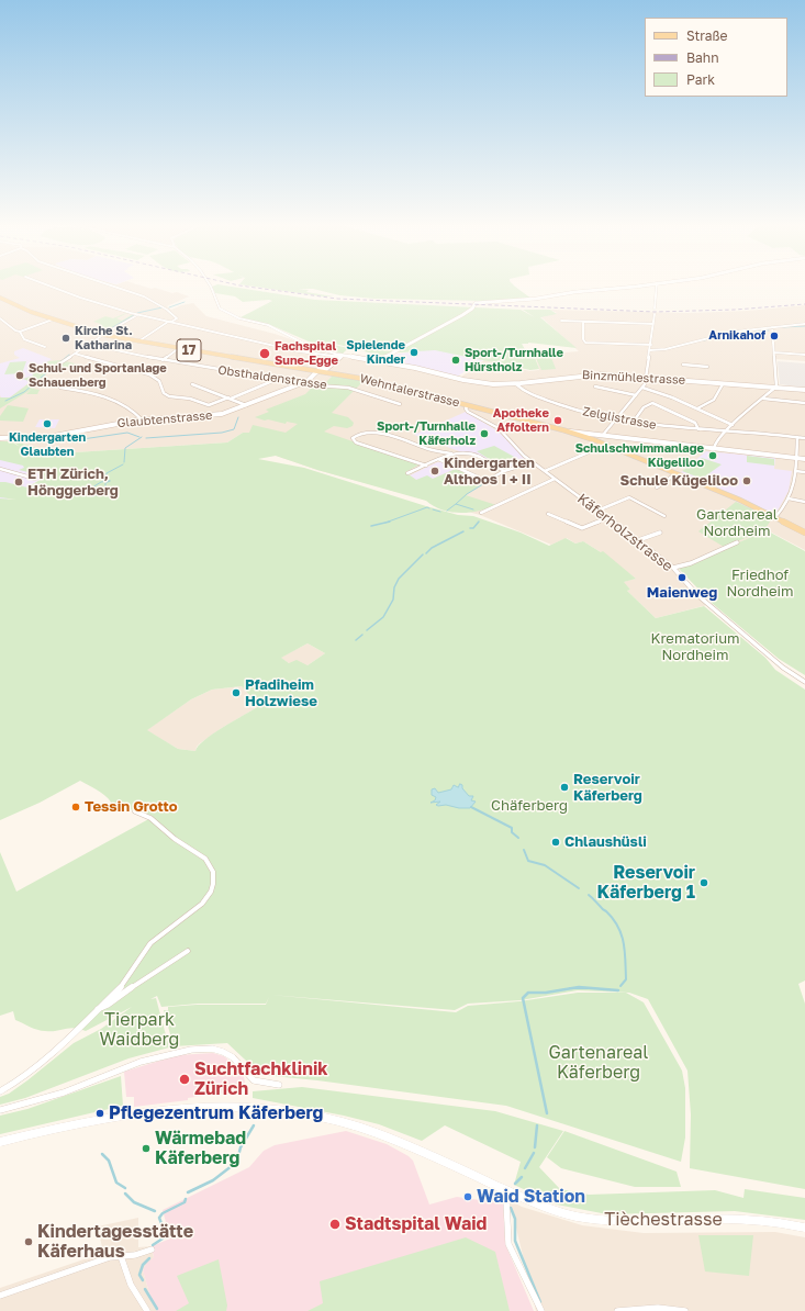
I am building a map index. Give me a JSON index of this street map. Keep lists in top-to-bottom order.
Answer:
{
  "streets": {
    "main road": ["17", "Wehntalerstrasse"],
    "street": [
      "Obsthaldenstrasse",
      "Binzmühlestrasse",
      "Zelglistrasse",
      "Glaubtenstrasse",
      "Käferholzstrasse",
      "Tièchestrasse"
    ]
  },
  "crossings": [
    ["Obsthaldenstrasse", "Glaubtenstrasse"],
    ["Binzmühlestrasse", "Zelglistrasse"],
    ["Wehntalerstrasse", "Glaubtenstrasse"],
    ["Wehntalerstrasse", "Käferholzstrasse"]
  ],
  "parks": [
    "Gartenareal Nordheim",
    "Friedhof Nordheim",
    "Krematorium Nordheim",
    "Chäferberg",
    "Tierpark Waidberg",
    "Gartenareal Käferberg"
  ],
  "places": [
    "Arnikahof",
    "Kirche St. Katharina",
    "Spielende Kinder",
    "Fachspital Sune-Egge",
    "Sport-/Turnhalle Hürstholz",
    "Schul- und Sportanlage Schauenberg",
    "Apotheke Affoltern",
    "Kindergarten Glaubten",
    "Sport-/Turnhalle Käferholz",
    "Schulschwimmanlage Kügeliloo",
    "Kindergarten Althoos I + II",
    "Schule Kügeliloo",
    "ETH Zürich, Hönggerberg",
    "Maienweg",
    "Pfadiheim Holzwiese",
    "Reservoir Käferberg",
    "Tessin Grotto",
    "Chlaushüsli",
    "Reservoir Käferberg 1",
    "Suchtfachklinik Zürich",
    "Pflegezentrum Käferberg",
    "Wärmebad Käferberg",
    "Waid Station",
    "Stadtspital Waid",
    "Kindertagesstätte Käferhaus"
  ],
  "legend": ["Straße", "Bahn", "Park"]
}
